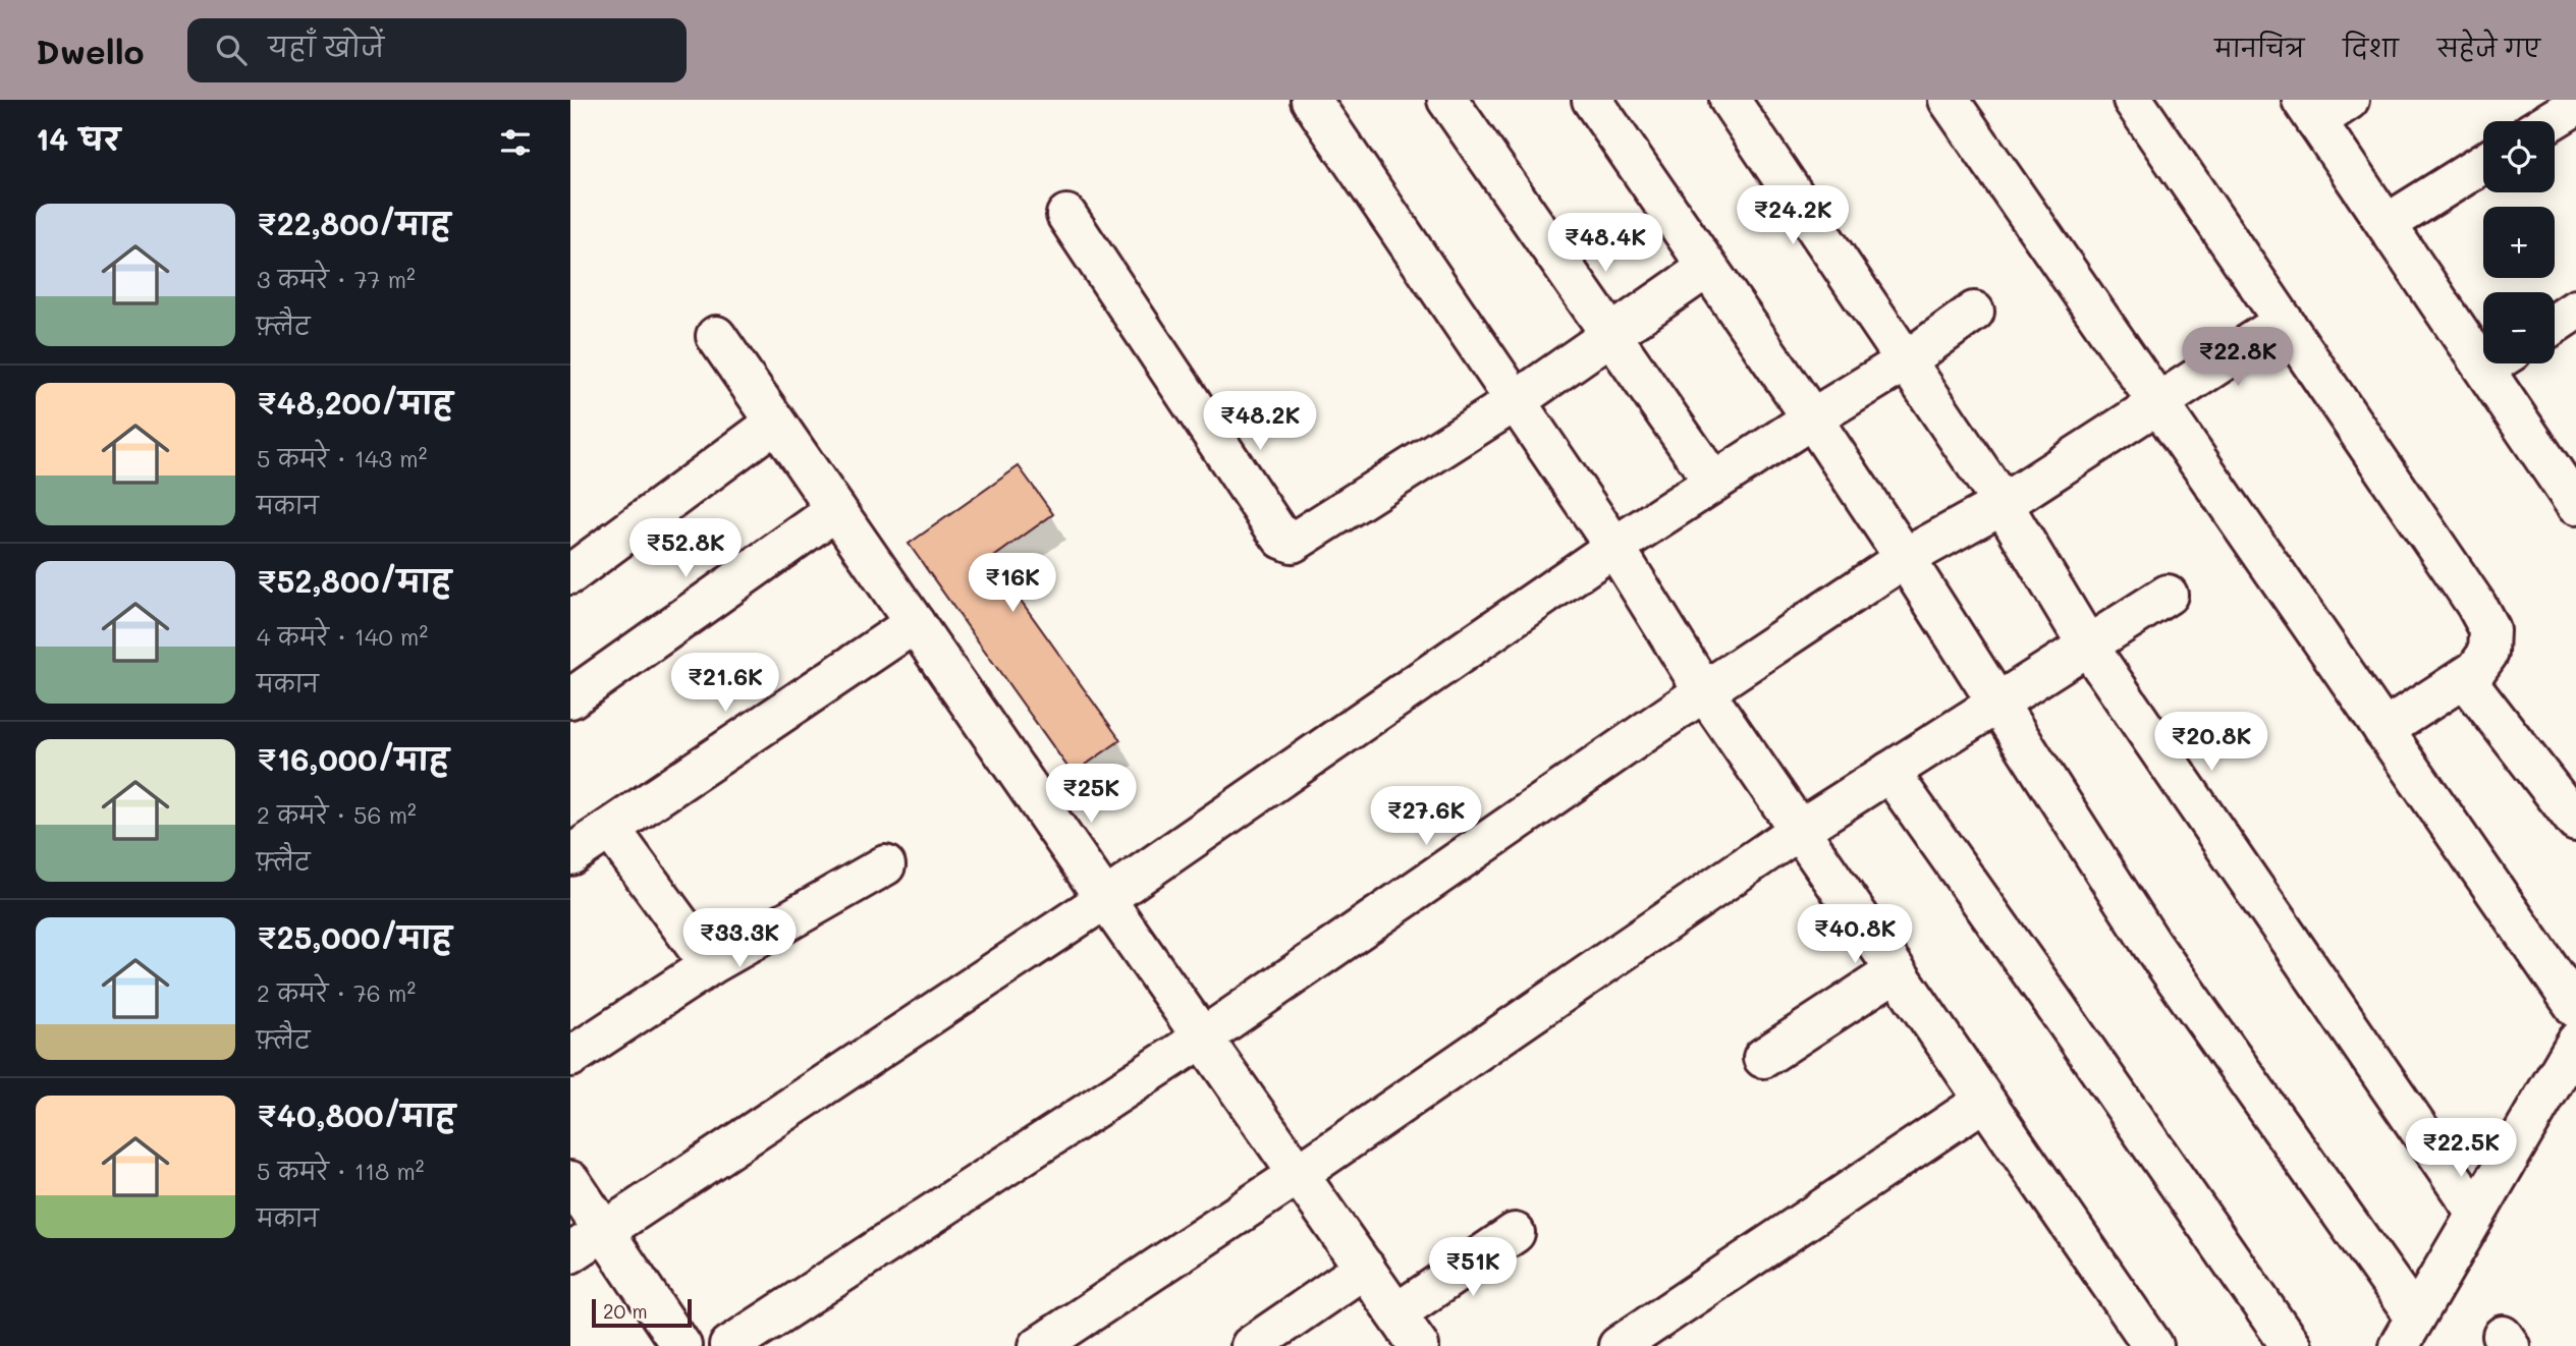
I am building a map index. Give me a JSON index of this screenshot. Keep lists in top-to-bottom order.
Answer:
{
  "scale_bar": "20 m",
  "page": {
    "header": "Dwello",
    "search": "यहाँ खोजें",
    "nav": ["मानचित्र", "दिशा", "सहेजे गए"],
    "heading": "14 घर",
    "map_buttons": ["+", "−"],
    "list": [
      {
        "name": "₹22,800/माह",
        "note": "3 कमरे · 77 m² · फ़्लैट"
      },
      {
        "name": "₹48,200/माह",
        "note": "5 कमरे · 143 m² · मकान"
      },
      {
        "name": "₹52,800/माह",
        "note": "4 कमरे · 140 m² · मकान"
      },
      {
        "name": "₹16,000/माह",
        "note": "2 कमरे · 56 m² · फ़्लैट"
      },
      {
        "name": "₹25,000/माह",
        "note": "2 कमरे · 76 m² · फ़्लैट"
      },
      {
        "name": "₹40,800/माह",
        "note": "5 कमरे · 118 m² · मकान"
      }
    ],
    "price": [
      "₹24.2K",
      "₹48.4K",
      "₹22.8K",
      "₹48.2K",
      "₹52.8K",
      "₹16K",
      "₹21.6K",
      "₹20.8K",
      "₹25K",
      "₹27.6K",
      "₹40.8K",
      "₹33.3K",
      "₹22.5K",
      "₹51K"
    ],
    "scale": "20 m"
  }
}
